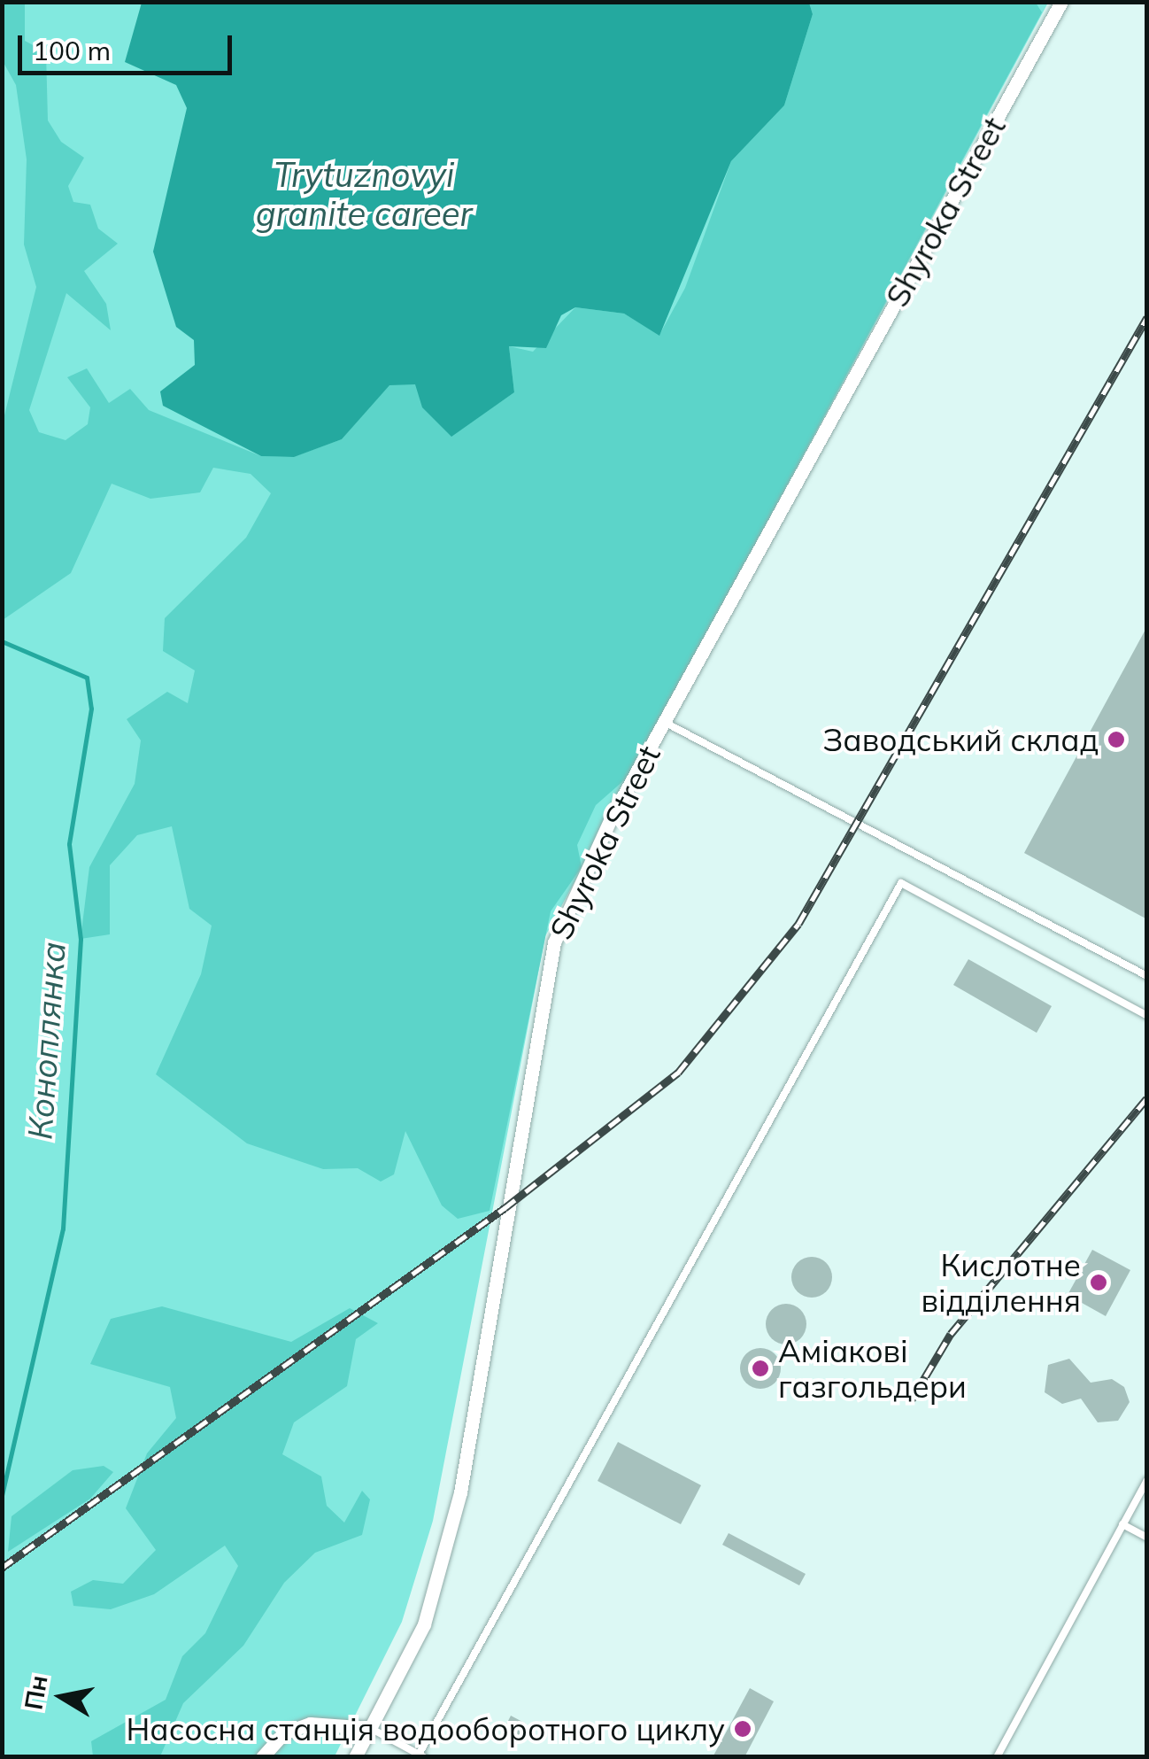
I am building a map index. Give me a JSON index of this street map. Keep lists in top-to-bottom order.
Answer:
{
  "streets": {
    "street": ["Shyroka Street"]
  },
  "water": ["Trytuznovyi granite career", "Коноплянка"],
  "places": [
    "Заводський склад",
    "Кислотне відділення",
    "Аміакові газгольдери",
    "Насосна станція водооборотного циклу"
  ],
  "scale_bar": "100 m",
  "north": "left"
}
